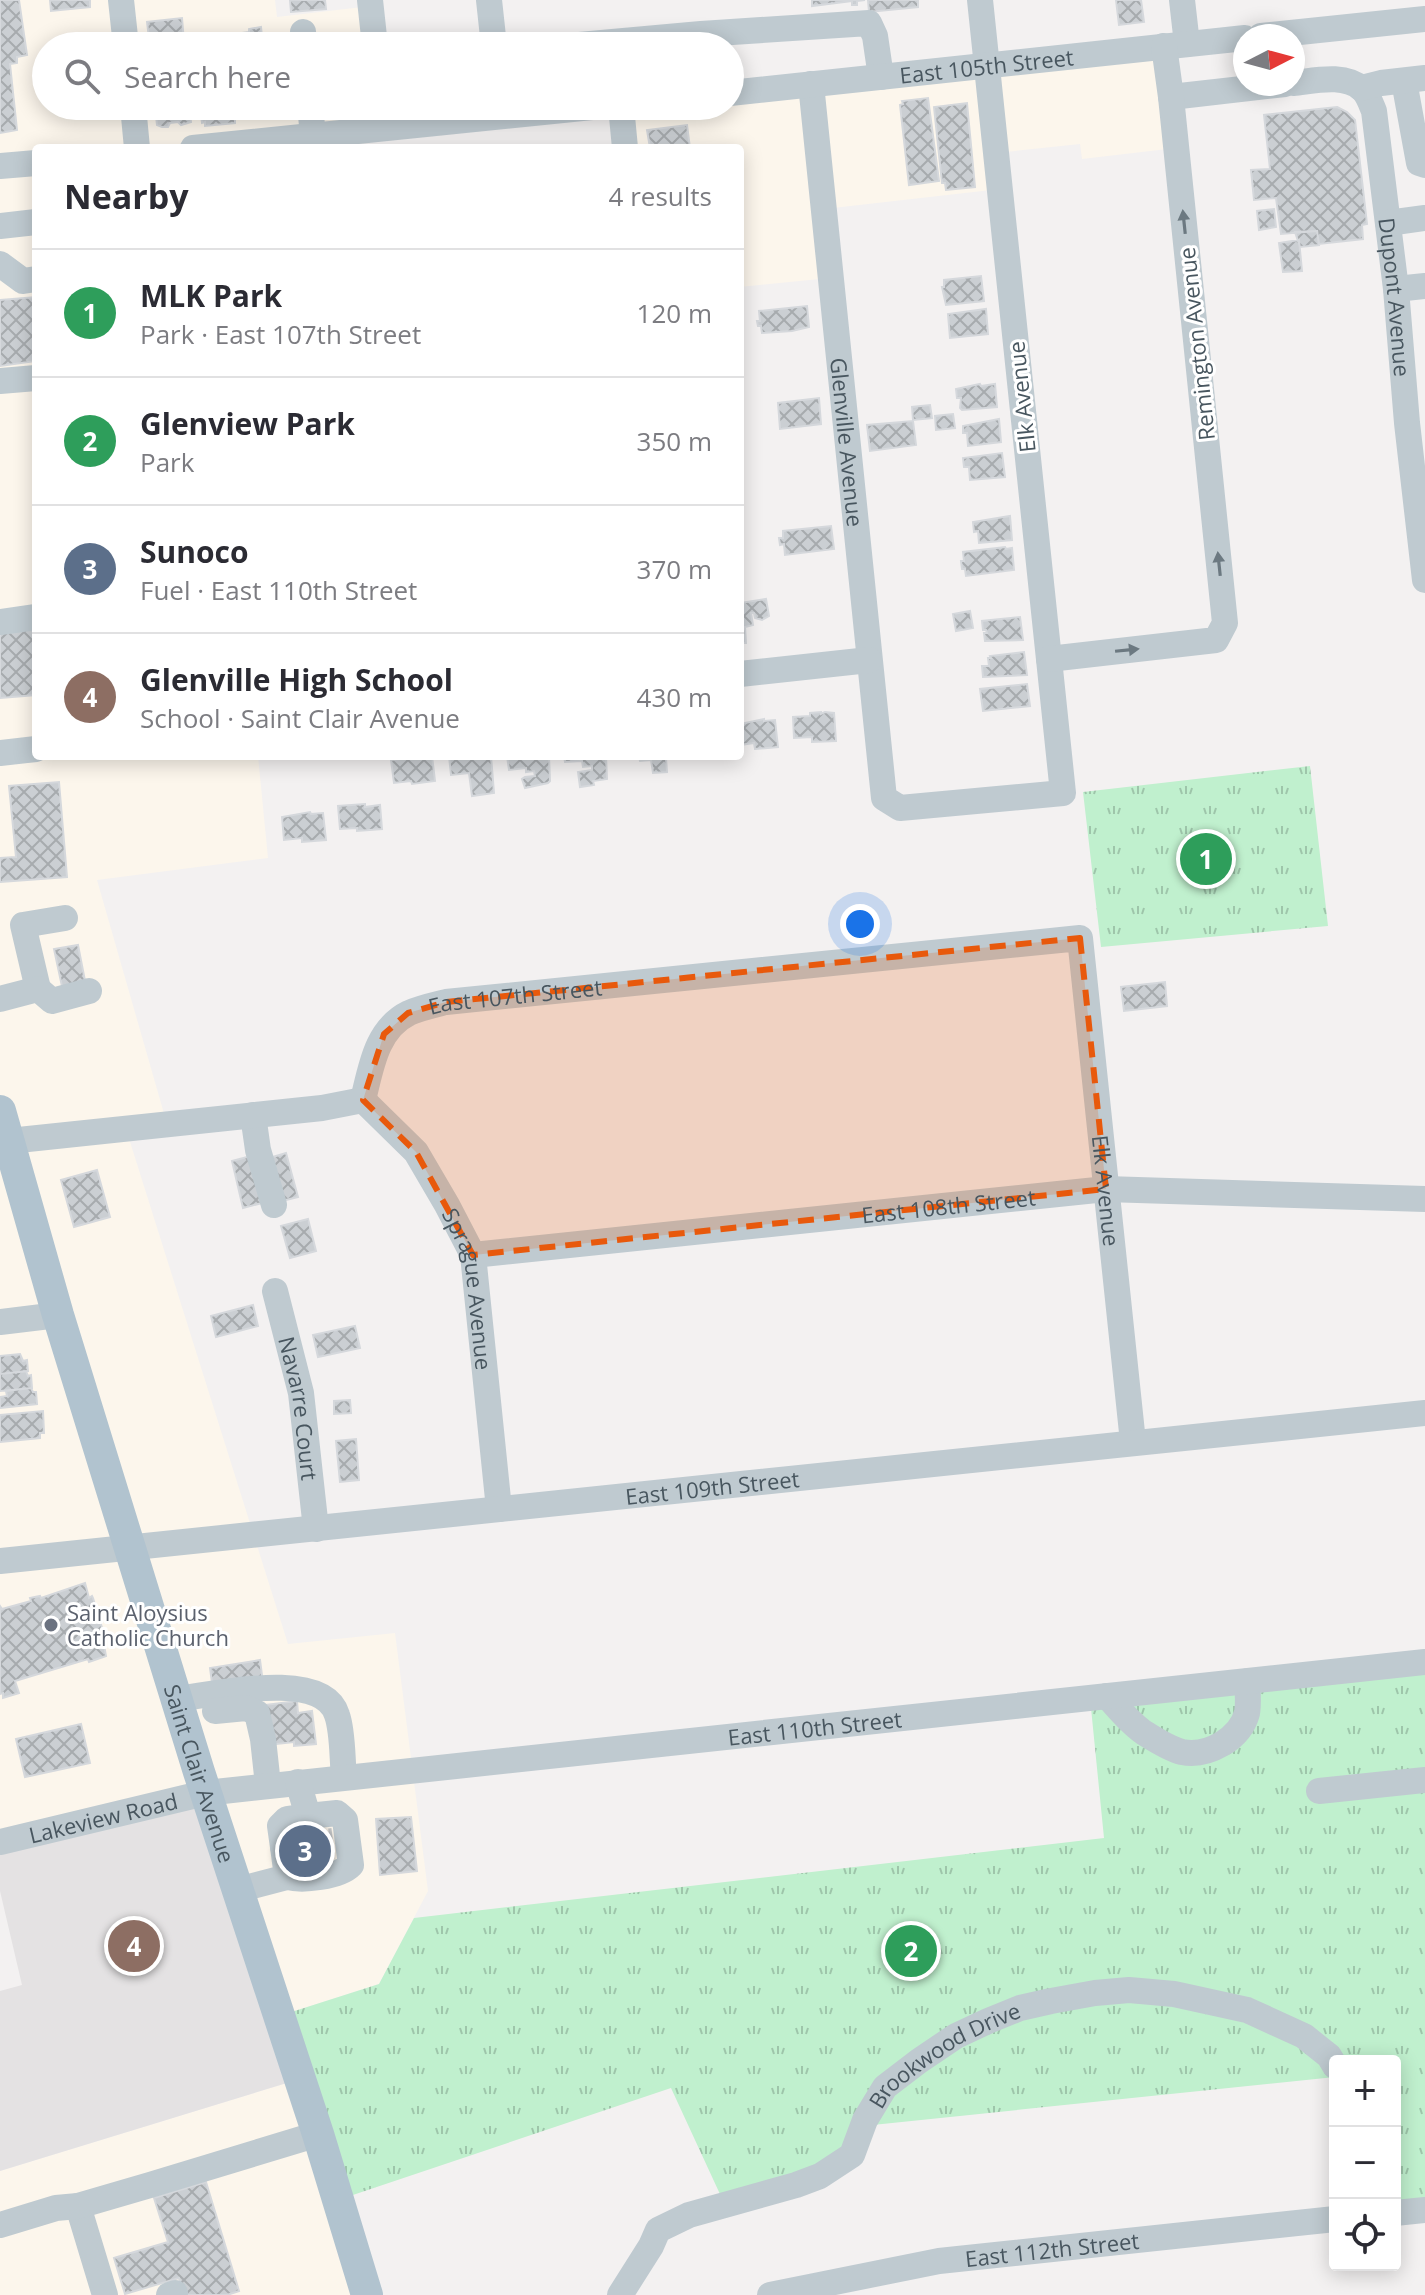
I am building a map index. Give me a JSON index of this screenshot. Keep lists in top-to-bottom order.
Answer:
{
  "streets": {
    "main road": ["Saint Clair Avenue"],
    "street": [
      "East 105th Street",
      "Dupont Avenue",
      "Remington Avenue",
      "Elk Avenue",
      "Glenville Avenue",
      "East 107th Street",
      "East 108th Street",
      "Sprague Avenue",
      "Navarre Court",
      "East 109th Street",
      "East 110th Street",
      "Lakeview Road",
      "Brookwood Drive",
      "East 112th Street"
    ]
  },
  "crossings": [
    ["East 105th Street", "Remington Avenue"],
    ["East 105th Street", "Elk Avenue"],
    ["East 105th Street", "Glenville Avenue"],
    ["Remington Avenue", "Elk Avenue"],
    ["Elk Avenue", "Glenville Avenue"],
    ["Elk Avenue", "East 107th Street"],
    ["Elk Avenue", "East 108th Street"],
    ["Elk Avenue", "East 109th Street"],
    ["East 107th Street", "Sprague Avenue"],
    ["East 108th Street", "Sprague Avenue"],
    ["Sprague Avenue", "East 109th Street"],
    ["Navarre Court", "East 109th Street"],
    ["East 109th Street", "Saint Clair Avenue"],
    ["East 110th Street", "Saint Clair Avenue"],
    ["East 110th Street", "Lakeview Road"],
    ["Saint Clair Avenue", "Lakeview Road"]
  ],
  "one_way": ["Remington Avenue"],
  "places": ["Saint Aloysius Catholic Church"],
  "north": "right",
  "page": {
    "search": "Search here",
    "heading": ["Nearby", "4 results"],
    "list": [
      {
        "mark": "1",
        "name": "MLK Park",
        "note": "Park · East 107th Street",
        "value": "120 m"
      },
      {
        "mark": "2",
        "name": "Glenview Park",
        "note": "Park",
        "value": "350 m"
      },
      {
        "mark": "3",
        "name": "Sunoco",
        "note": "Fuel · East 110th Street",
        "value": "370 m"
      },
      {
        "mark": "4",
        "name": "Glenville High School",
        "note": "School · Saint Clair Avenue",
        "value": "430 m"
      }
    ],
    "pins": [
      "1",
      "3",
      "4",
      "2"
    ],
    "map_buttons": ["+", "−"]
  }
}
